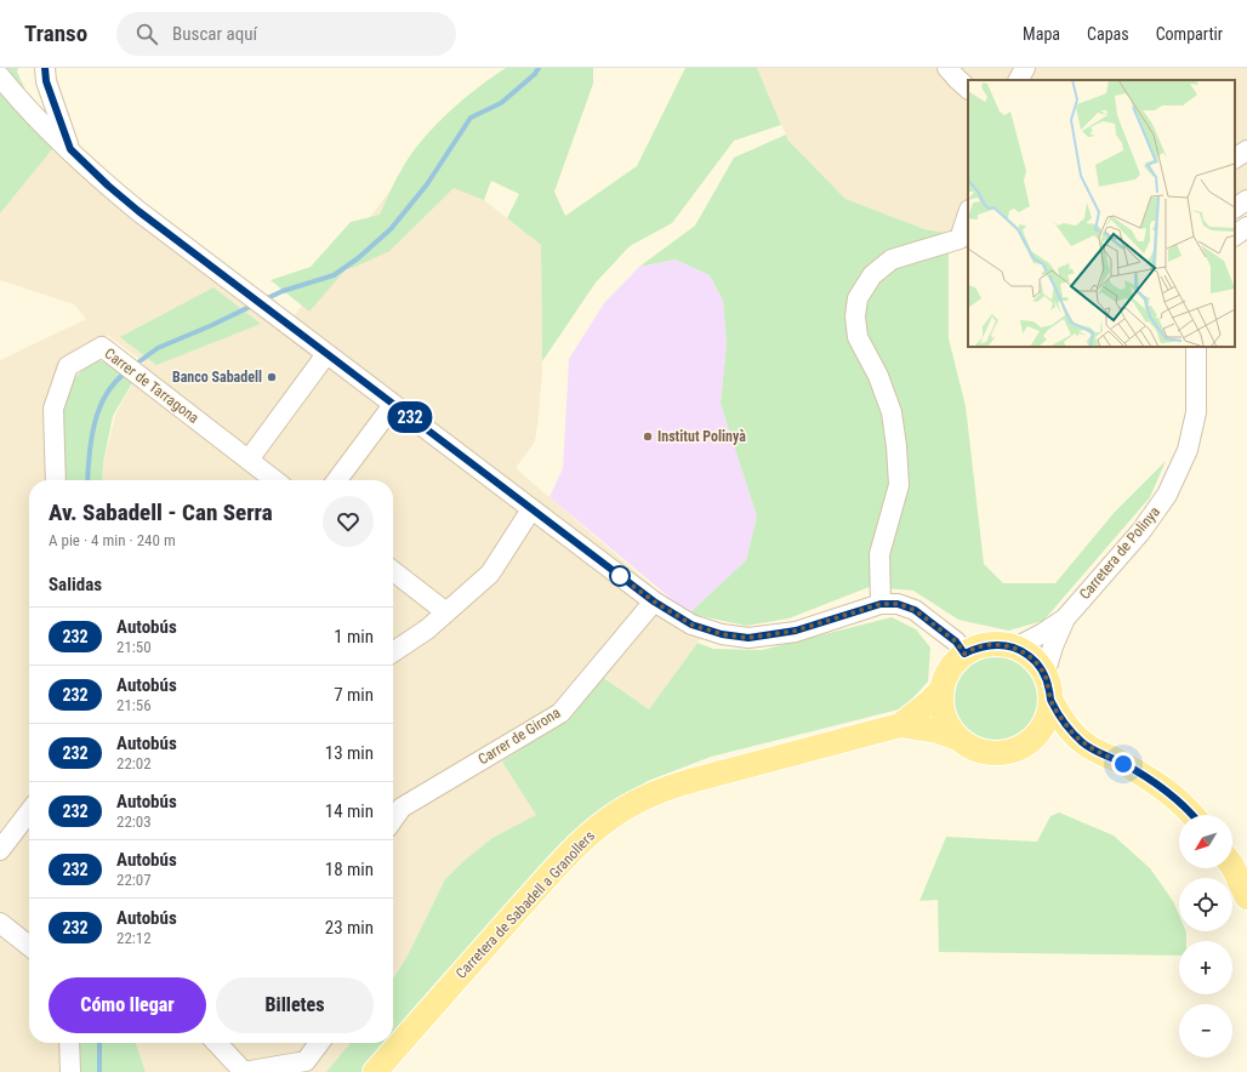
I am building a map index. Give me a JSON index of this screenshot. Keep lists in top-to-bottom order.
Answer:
{
  "streets": {
    "main road": ["Carretera de Sabadell a Granollers"],
    "street": ["Carrer de Tarragona", "Carretera de Polinya", "Carrer de Girona"]
  },
  "crossings": [
    ["Carretera de Polinya", "Carretera de Sabadell a Granollers"]
  ],
  "places": ["Banco Sabadell", "Institut Polinyà"],
  "lines": ["bus line 232"],
  "north": "bottom left",
  "page": {
    "header": "Transo",
    "search": "Buscar aquí",
    "nav": ["Mapa", "Capas", "Compartir"],
    "on_map": "232",
    "heading": [
      ["Av. Sabadell - Can Serra", "A pie · 4 min · 240 m"],
      "Salidas"
    ],
    "list": [
      {
        "mark": "232",
        "name": "Autobús",
        "note": "21:50",
        "value": "1 min"
      },
      {
        "mark": "232",
        "name": "Autobús",
        "note": "21:56",
        "value": "7 min"
      },
      {
        "mark": "232",
        "name": "Autobús",
        "note": "22:02",
        "value": "13 min"
      },
      {
        "mark": "232",
        "name": "Autobús",
        "note": "22:03",
        "value": "14 min"
      },
      {
        "mark": "232",
        "name": "Autobús",
        "note": "22:07",
        "value": "18 min"
      },
      {
        "mark": "232",
        "name": "Autobús",
        "note": "22:12",
        "value": "23 min"
      }
    ],
    "map_buttons": ["+", "−"],
    "buttons": ["Cómo llegar", "Billetes"]
  }
}
